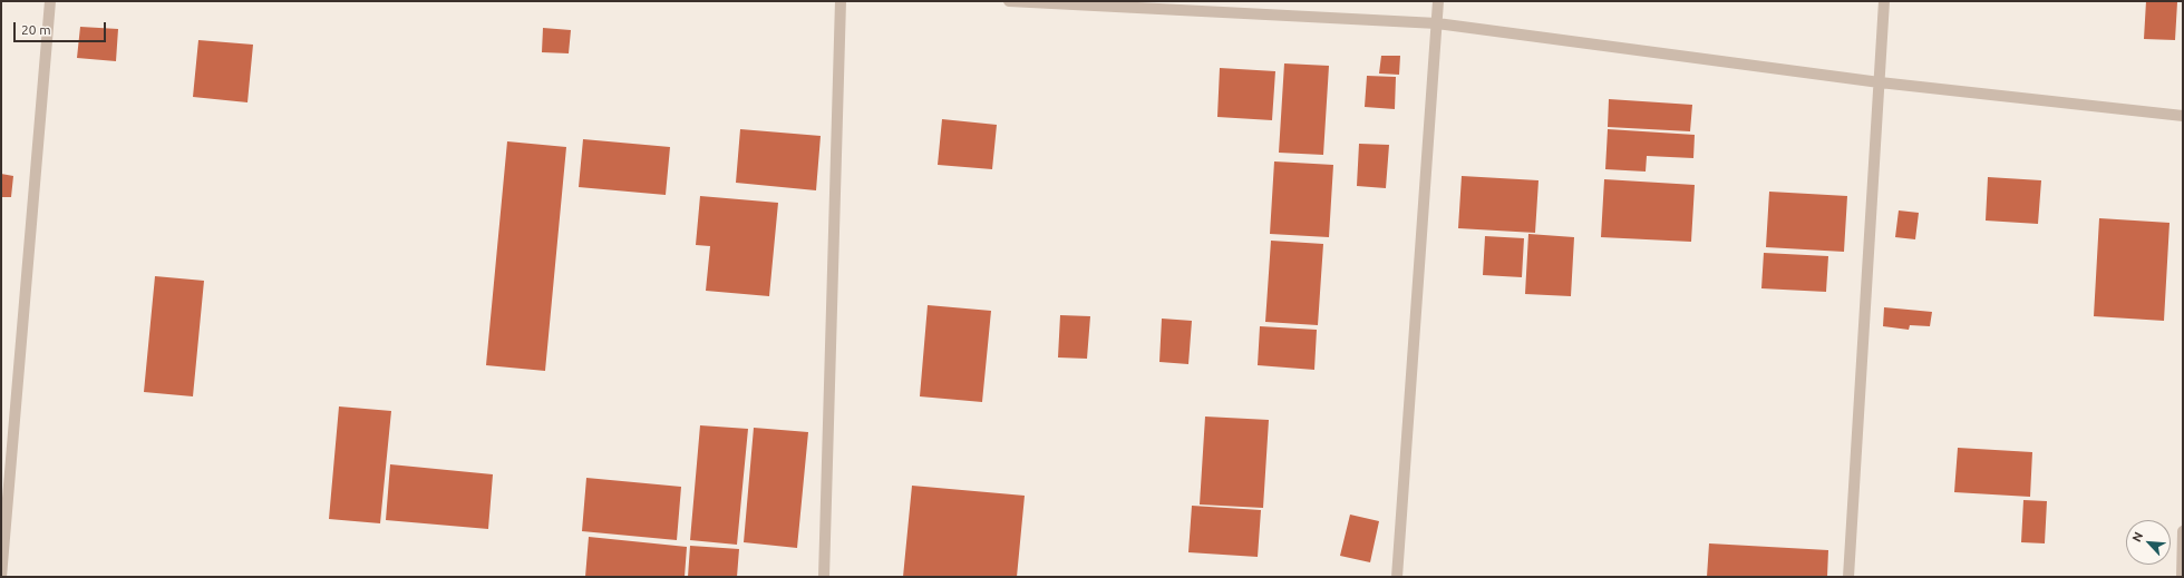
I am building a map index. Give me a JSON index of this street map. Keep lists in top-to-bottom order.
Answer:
{
  "scale_bar": "20 m",
  "north": "top left"
}
